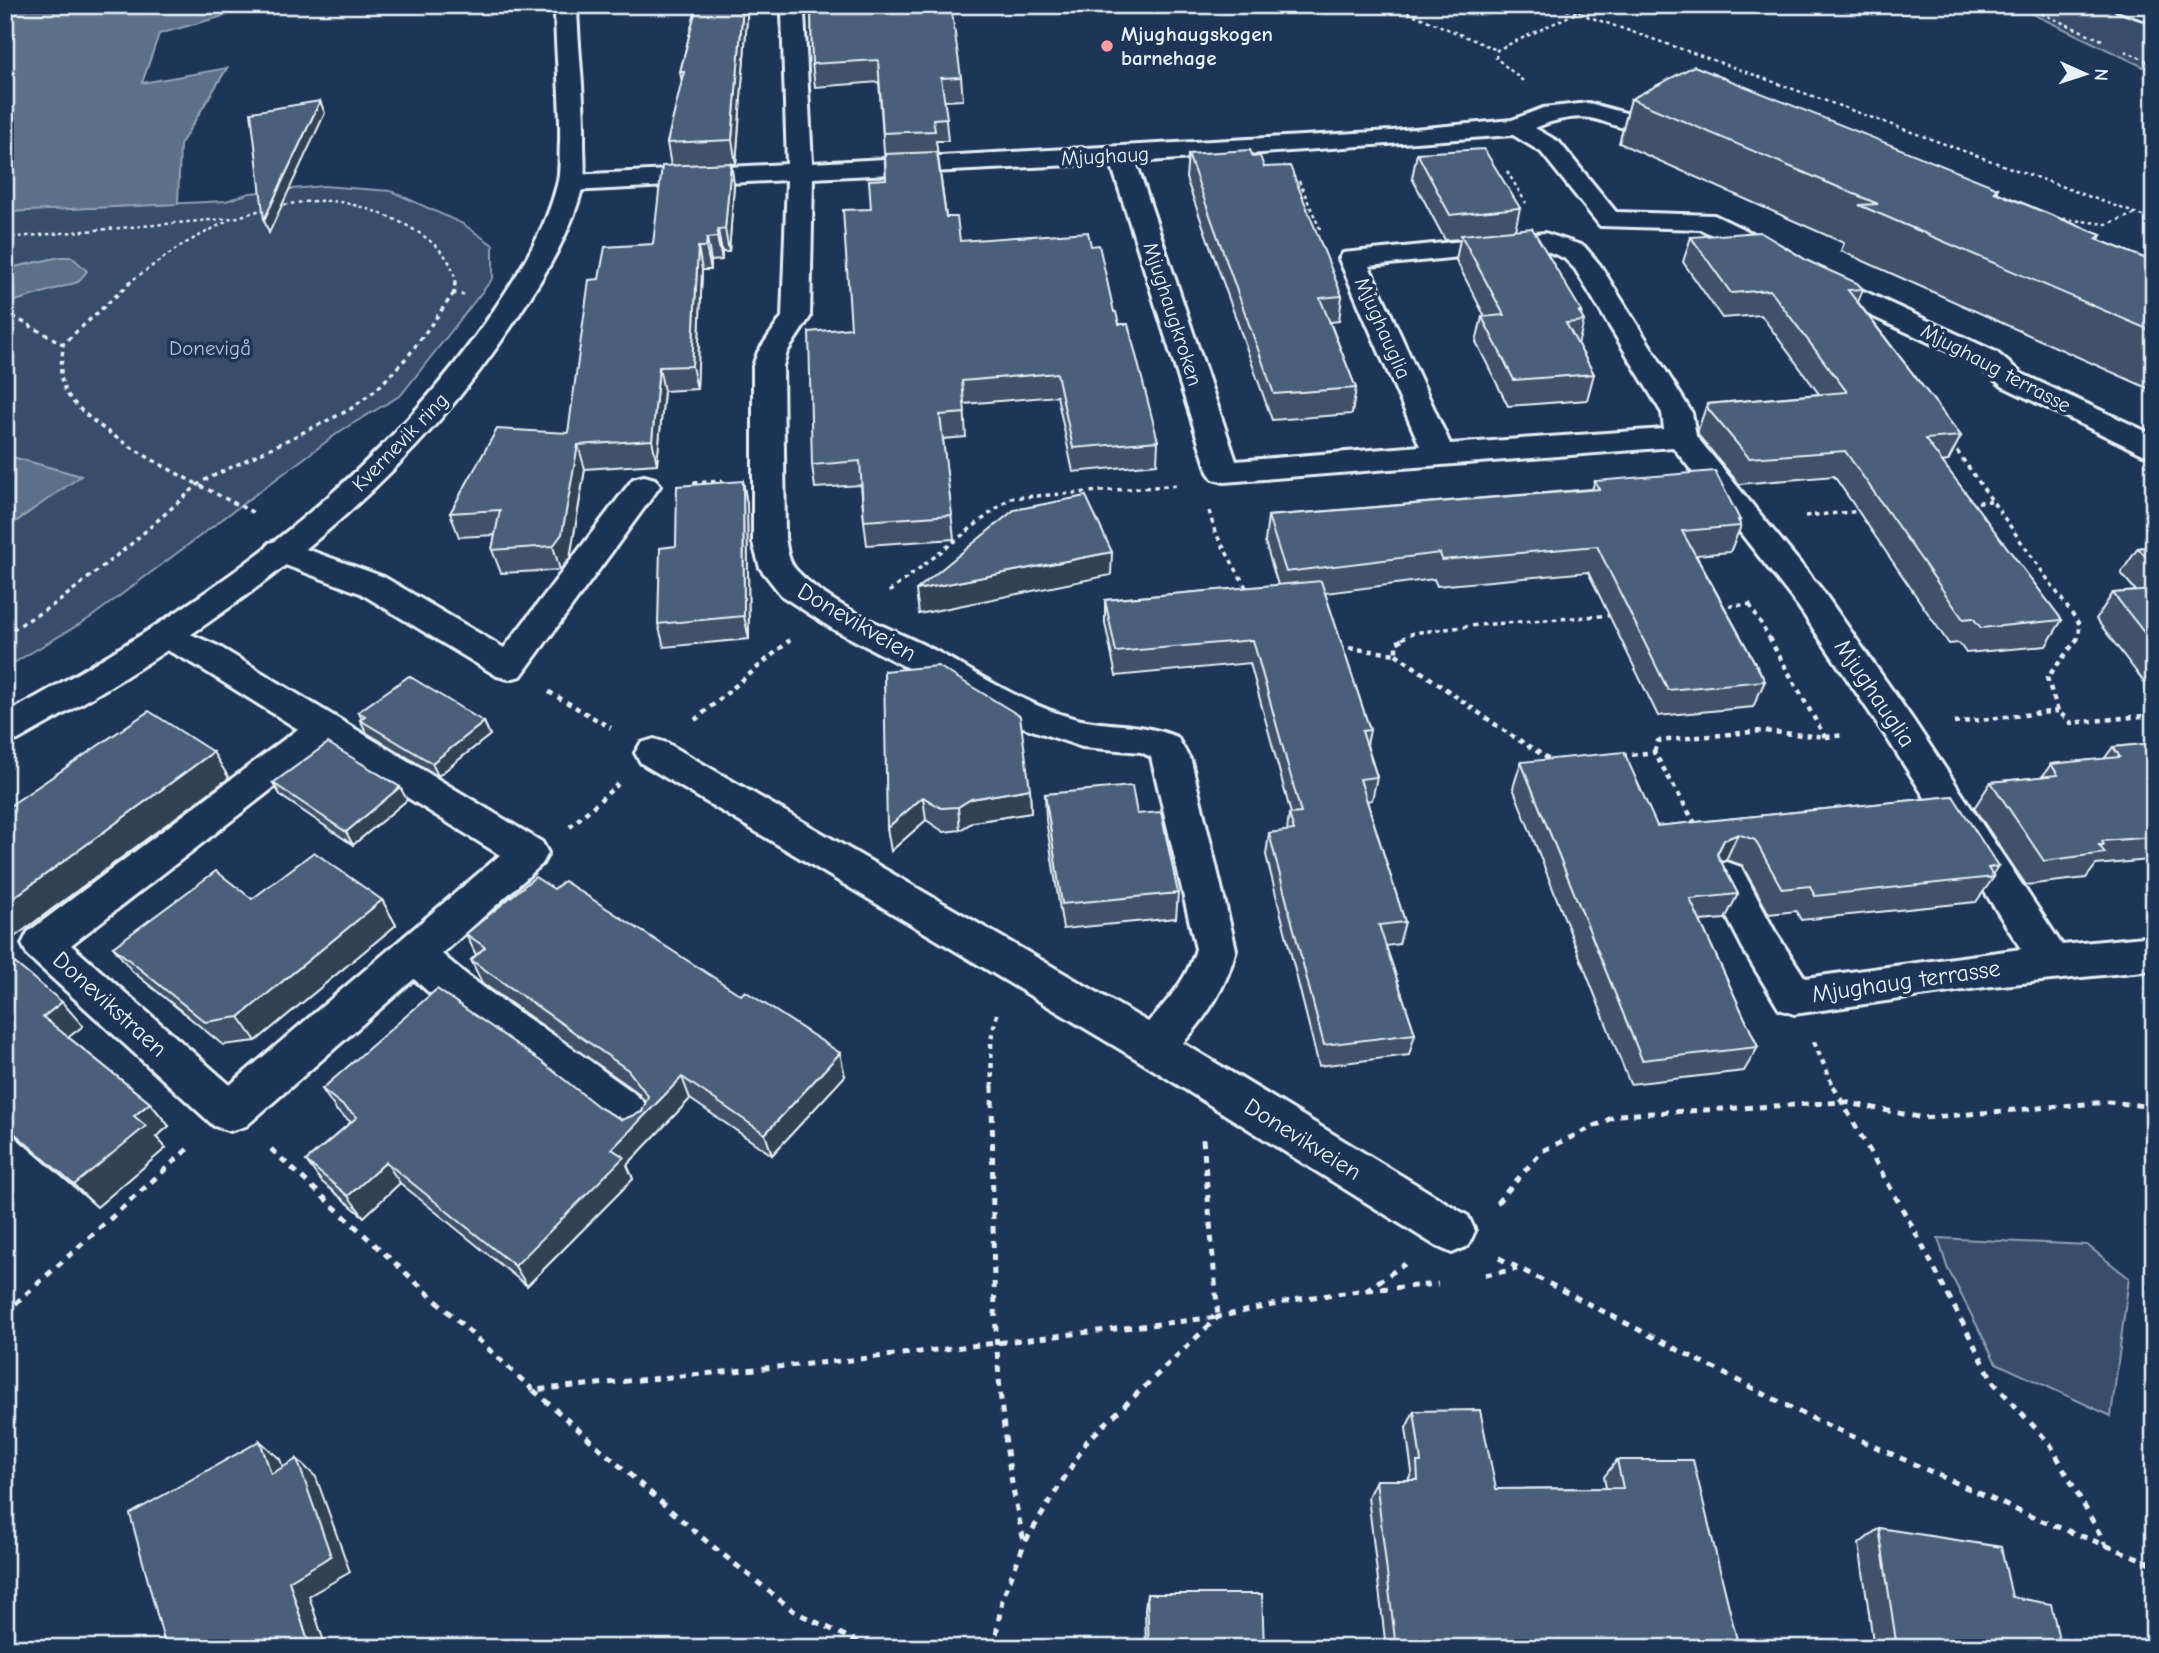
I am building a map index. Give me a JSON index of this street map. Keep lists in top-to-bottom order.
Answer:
{
  "streets": {
    "street": [
      "Mjughaug",
      "Mjughaugkroken",
      "Mjughauglia",
      "Mjughaug terrasse",
      "Kvernevik ring",
      "Donevikveien",
      "Donevikstraen"
    ]
  },
  "crossings": [
    ["Mjughaug", "Mjughaugkroken"],
    ["Mjughaug", "Mjughaug terrasse"],
    ["Mjughaug", "Kvernevik ring"],
    ["Mjughaug", "Donevikveien"],
    ["Mjughauglia", "Mjughaug terrasse"]
  ],
  "parks": ["Donevigå"],
  "places": ["Mjughaugskogen barnehage"],
  "north": "right"
}
